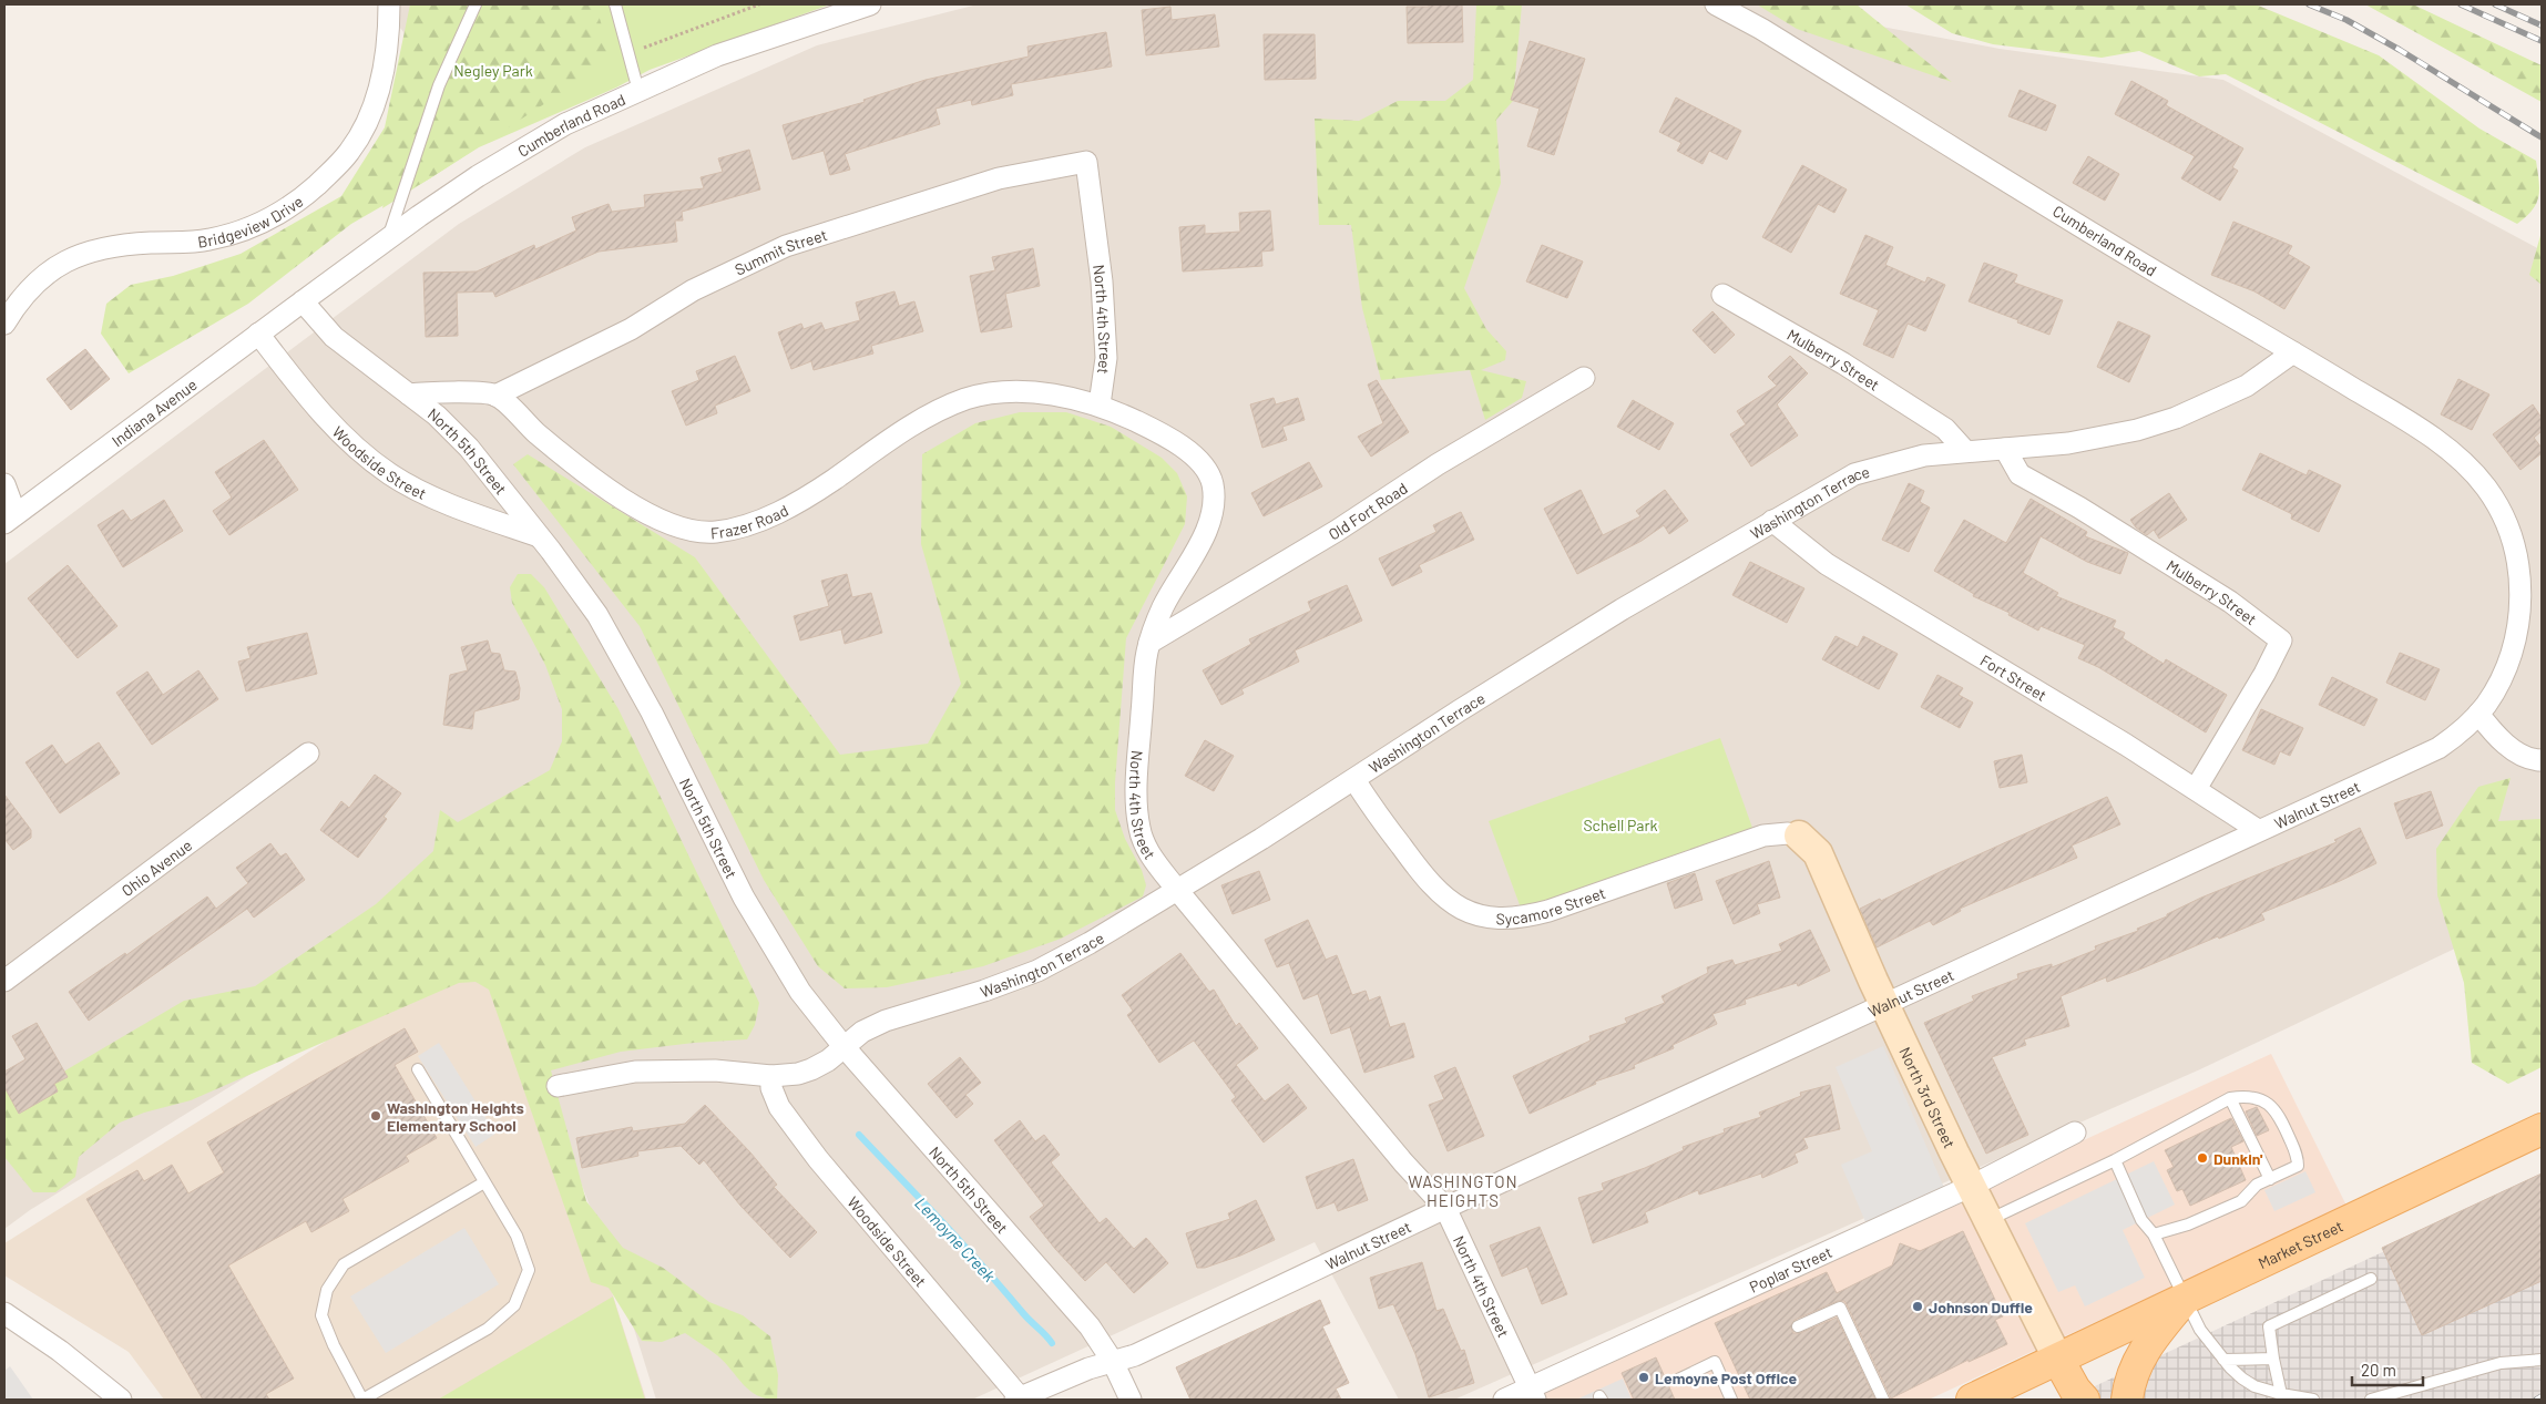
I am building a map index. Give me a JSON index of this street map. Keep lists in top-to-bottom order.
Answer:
{
  "streets": {
    "main road": ["Market Street"],
    "street": [
      "Cumberland Road",
      "Bridgeview Drive",
      "Summit Street",
      "North 4th Street",
      "Mulberry Street",
      "Indiana Avenue",
      "North 5th Street",
      "Woodside Street",
      "Washington Terrace",
      "Old Fort Road",
      "Frazer Road",
      "Fort Street",
      "Walnut Street",
      "Ohio Avenue",
      "Sycamore Street",
      "North 3rd Street",
      "Poplar Street"
    ]
  },
  "crossings": [
    ["Cumberland Road", "Indiana Avenue"],
    ["Cumberland Road", "North 5th Street"],
    ["Cumberland Road", "Washington Terrace"],
    ["Cumberland Road", "Walnut Street"],
    ["Summit Street", "North 4th Street"],
    ["Summit Street", "Frazer Road"],
    ["North 4th Street", "Washington Terrace"],
    ["North 4th Street", "Old Fort Road"],
    ["North 4th Street", "Frazer Road"],
    ["North 4th Street", "Walnut Street"],
    ["North 4th Street", "Poplar Street"],
    ["Mulberry Street", "Washington Terrace"],
    ["Mulberry Street", "Fort Street"],
    ["Indiana Avenue", "North 5th Street"],
    ["Indiana Avenue", "Woodside Street"],
    ["North 5th Street", "Woodside Street"],
    ["North 5th Street", "Washington Terrace"],
    ["North 5th Street", "Walnut Street"],
    ["Woodside Street", "Washington Terrace"],
    ["Washington Terrace", "Fort Street"],
    ["Washington Terrace", "Sycamore Street"],
    ["Fort Street", "Walnut Street"],
    ["Walnut Street", "North 3rd Street"],
    ["Sycamore Street", "North 3rd Street"],
    ["North 3rd Street", "Market Street"],
    ["North 3rd Street", "Poplar Street"]
  ],
  "districts": ["WASHINGTON HEIGHTS"],
  "water": ["Lemoyne Creek"],
  "parks": ["Negley Park", "Schell Park"],
  "places": [
    "Washington Heights Elementary School",
    "Dunkin'",
    "Johnson Duffie",
    "Lemoyne Post Office"
  ],
  "scale_bar": "20 m"
}
